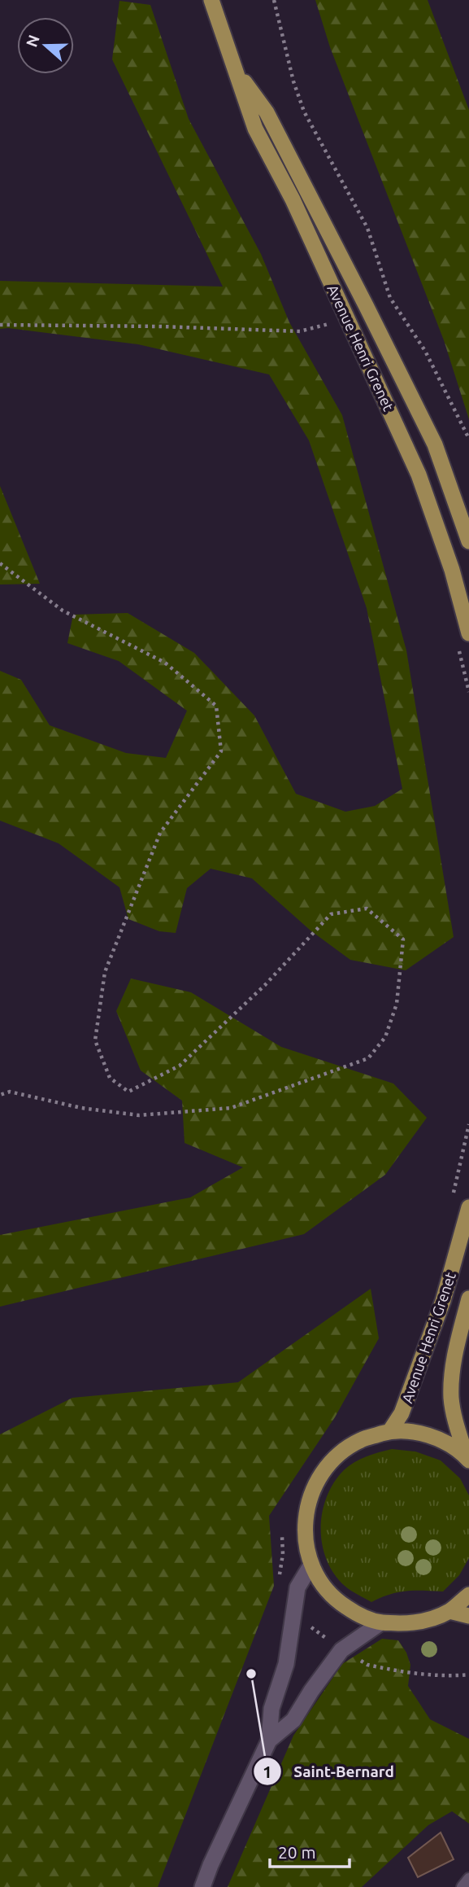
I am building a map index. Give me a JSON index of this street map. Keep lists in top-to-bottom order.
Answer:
{
  "streets": {
    "main road": ["Avenue Henri Grenet"]
  },
  "places": ["Saint-Bernard"],
  "scale_bar": "20 m",
  "north": "left"
}
